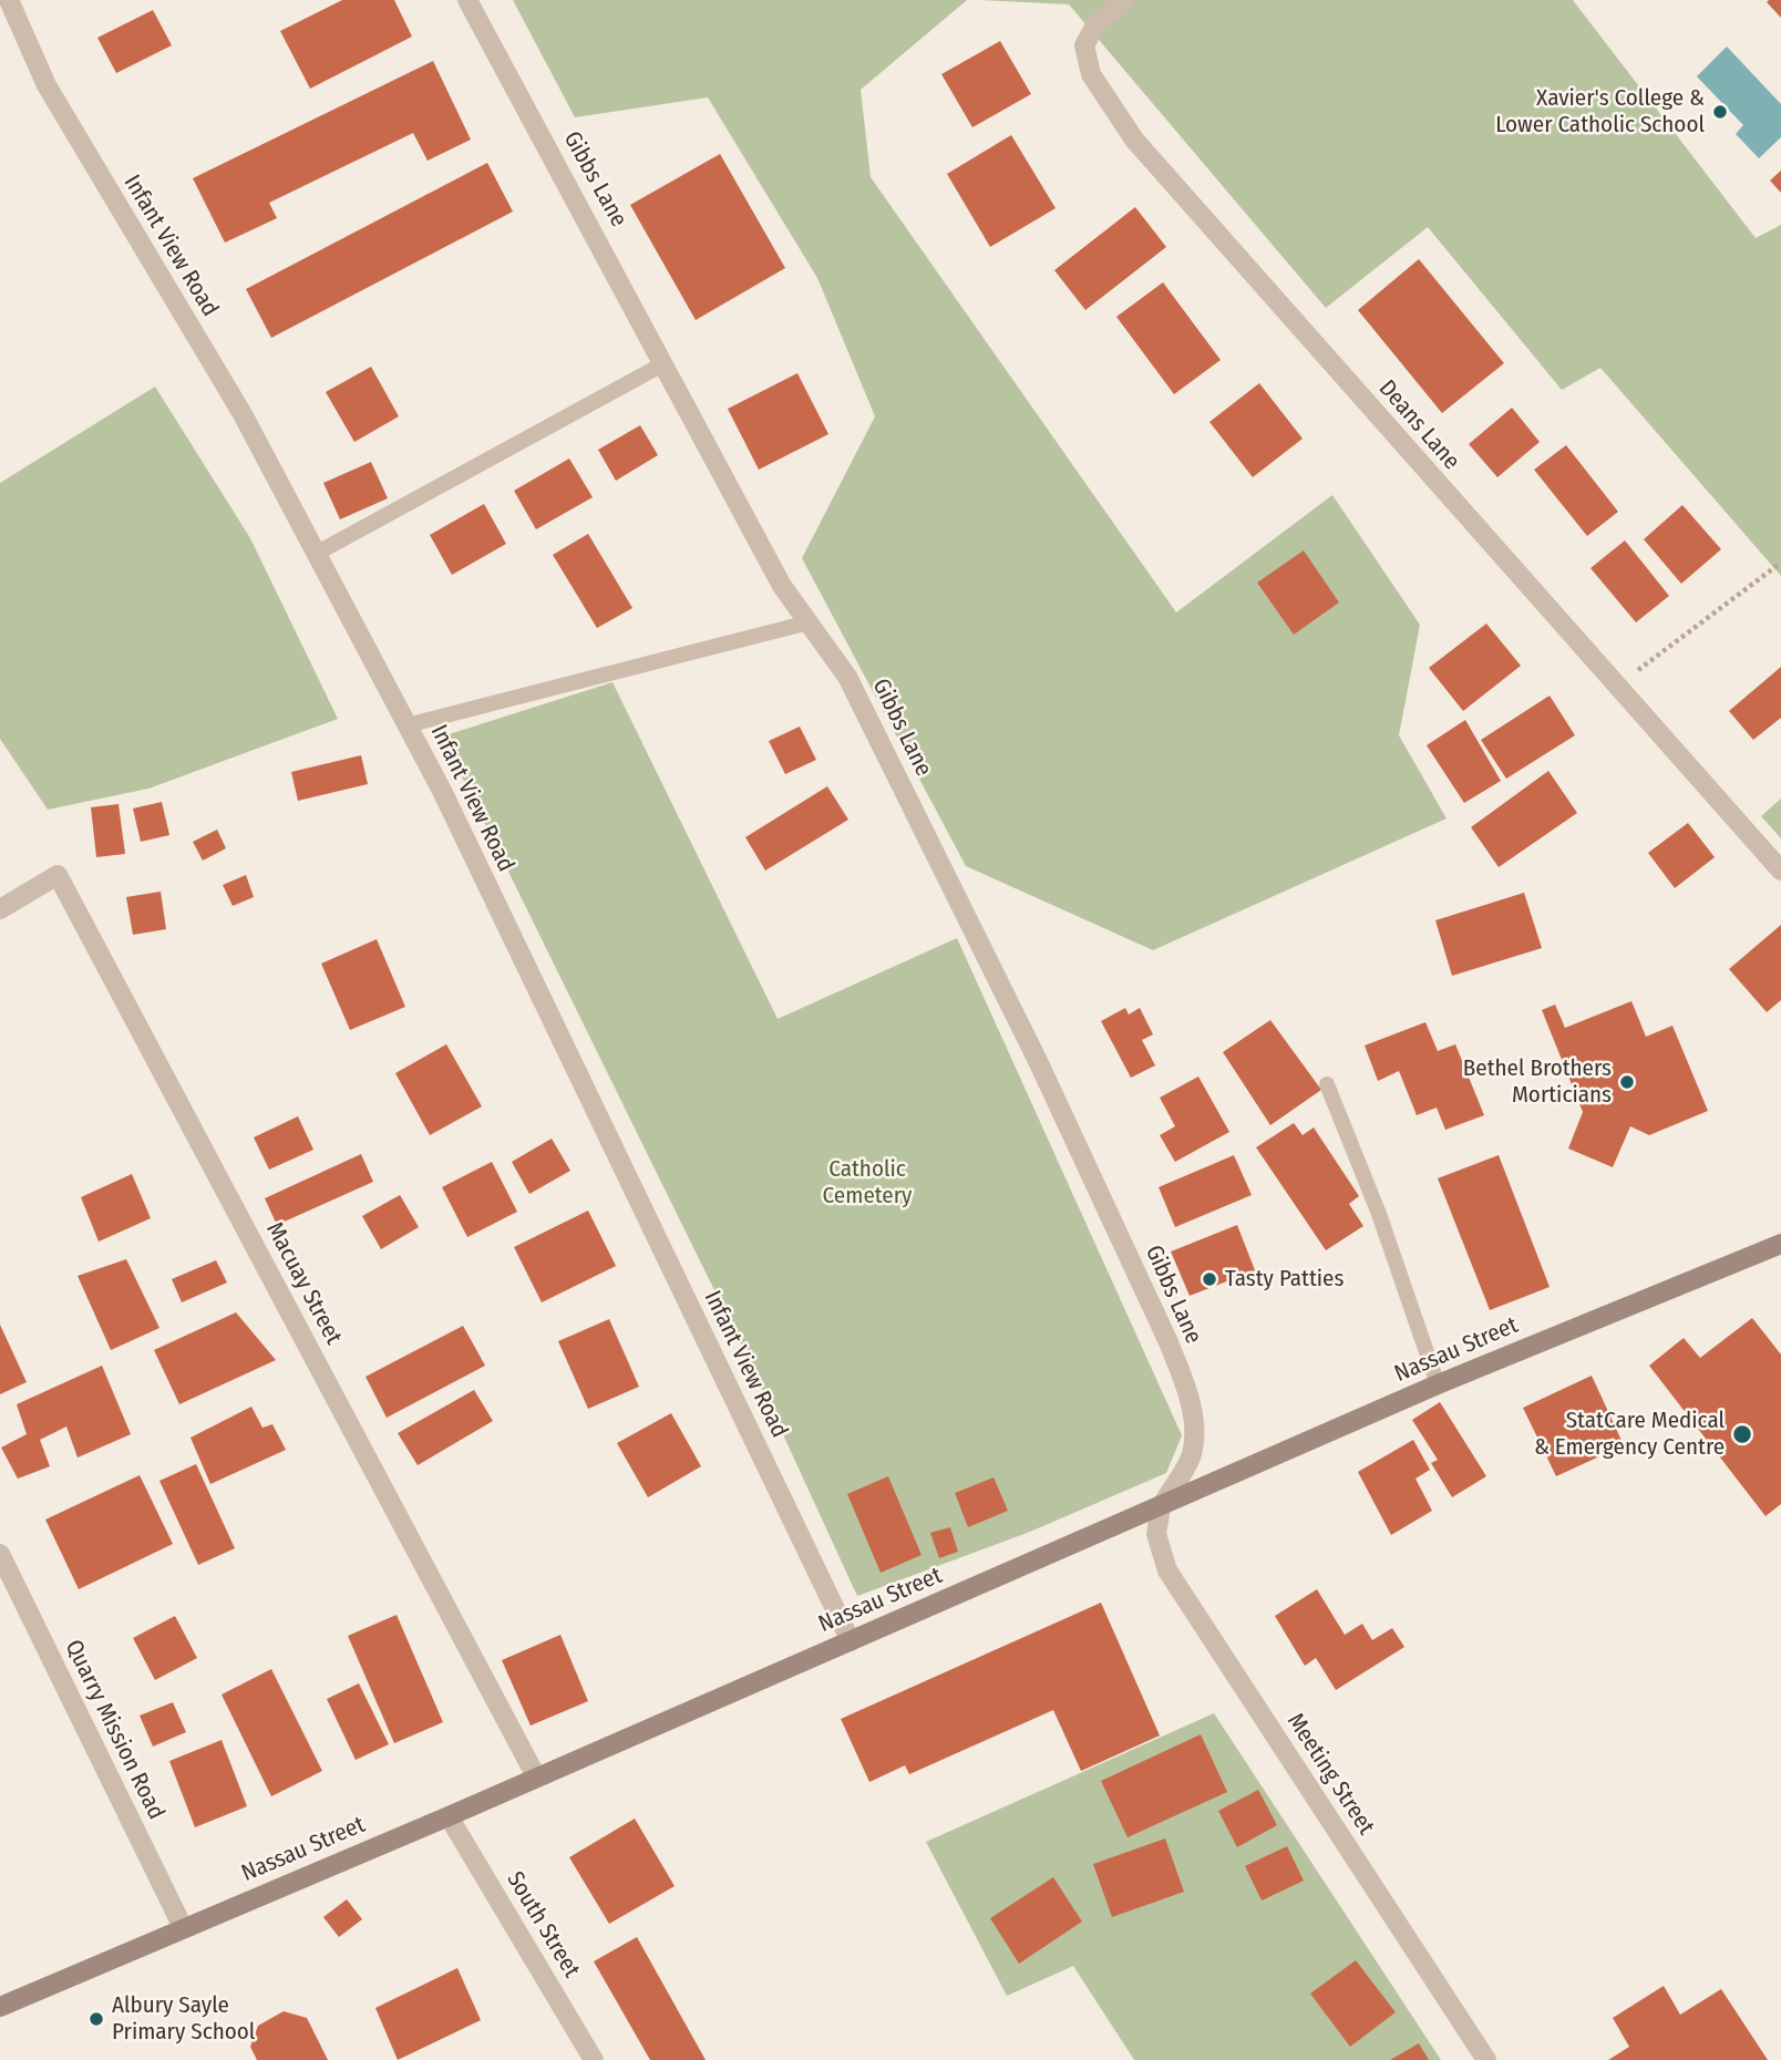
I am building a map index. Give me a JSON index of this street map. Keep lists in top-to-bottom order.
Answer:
{
  "streets": {
    "main road": ["Nassau Street"],
    "street": [
      "Gibbs Lane",
      "Infant View Road",
      "Deans Lane",
      "Macuay Street",
      "Quarry Mission Road",
      "Meeting Street",
      "South Street"
    ]
  },
  "crossings": [
    ["Gibbs Lane", "Nassau Street"],
    ["Gibbs Lane", "Meeting Street"],
    ["Infant View Road", "Nassau Street"],
    ["Macuay Street", "Nassau Street"],
    ["Nassau Street", "Quarry Mission Road"],
    ["Nassau Street", "Meeting Street"],
    ["Nassau Street", "South Street"]
  ],
  "parks": ["Catholic Cemetery"],
  "places": [
    "Xavier's College & Lower Catholic School",
    "Bethel Brothers Morticians",
    "Tasty Patties",
    "StatCare Medical & Emergency Centre",
    "Albury Sayle Primary School"
  ]
}
